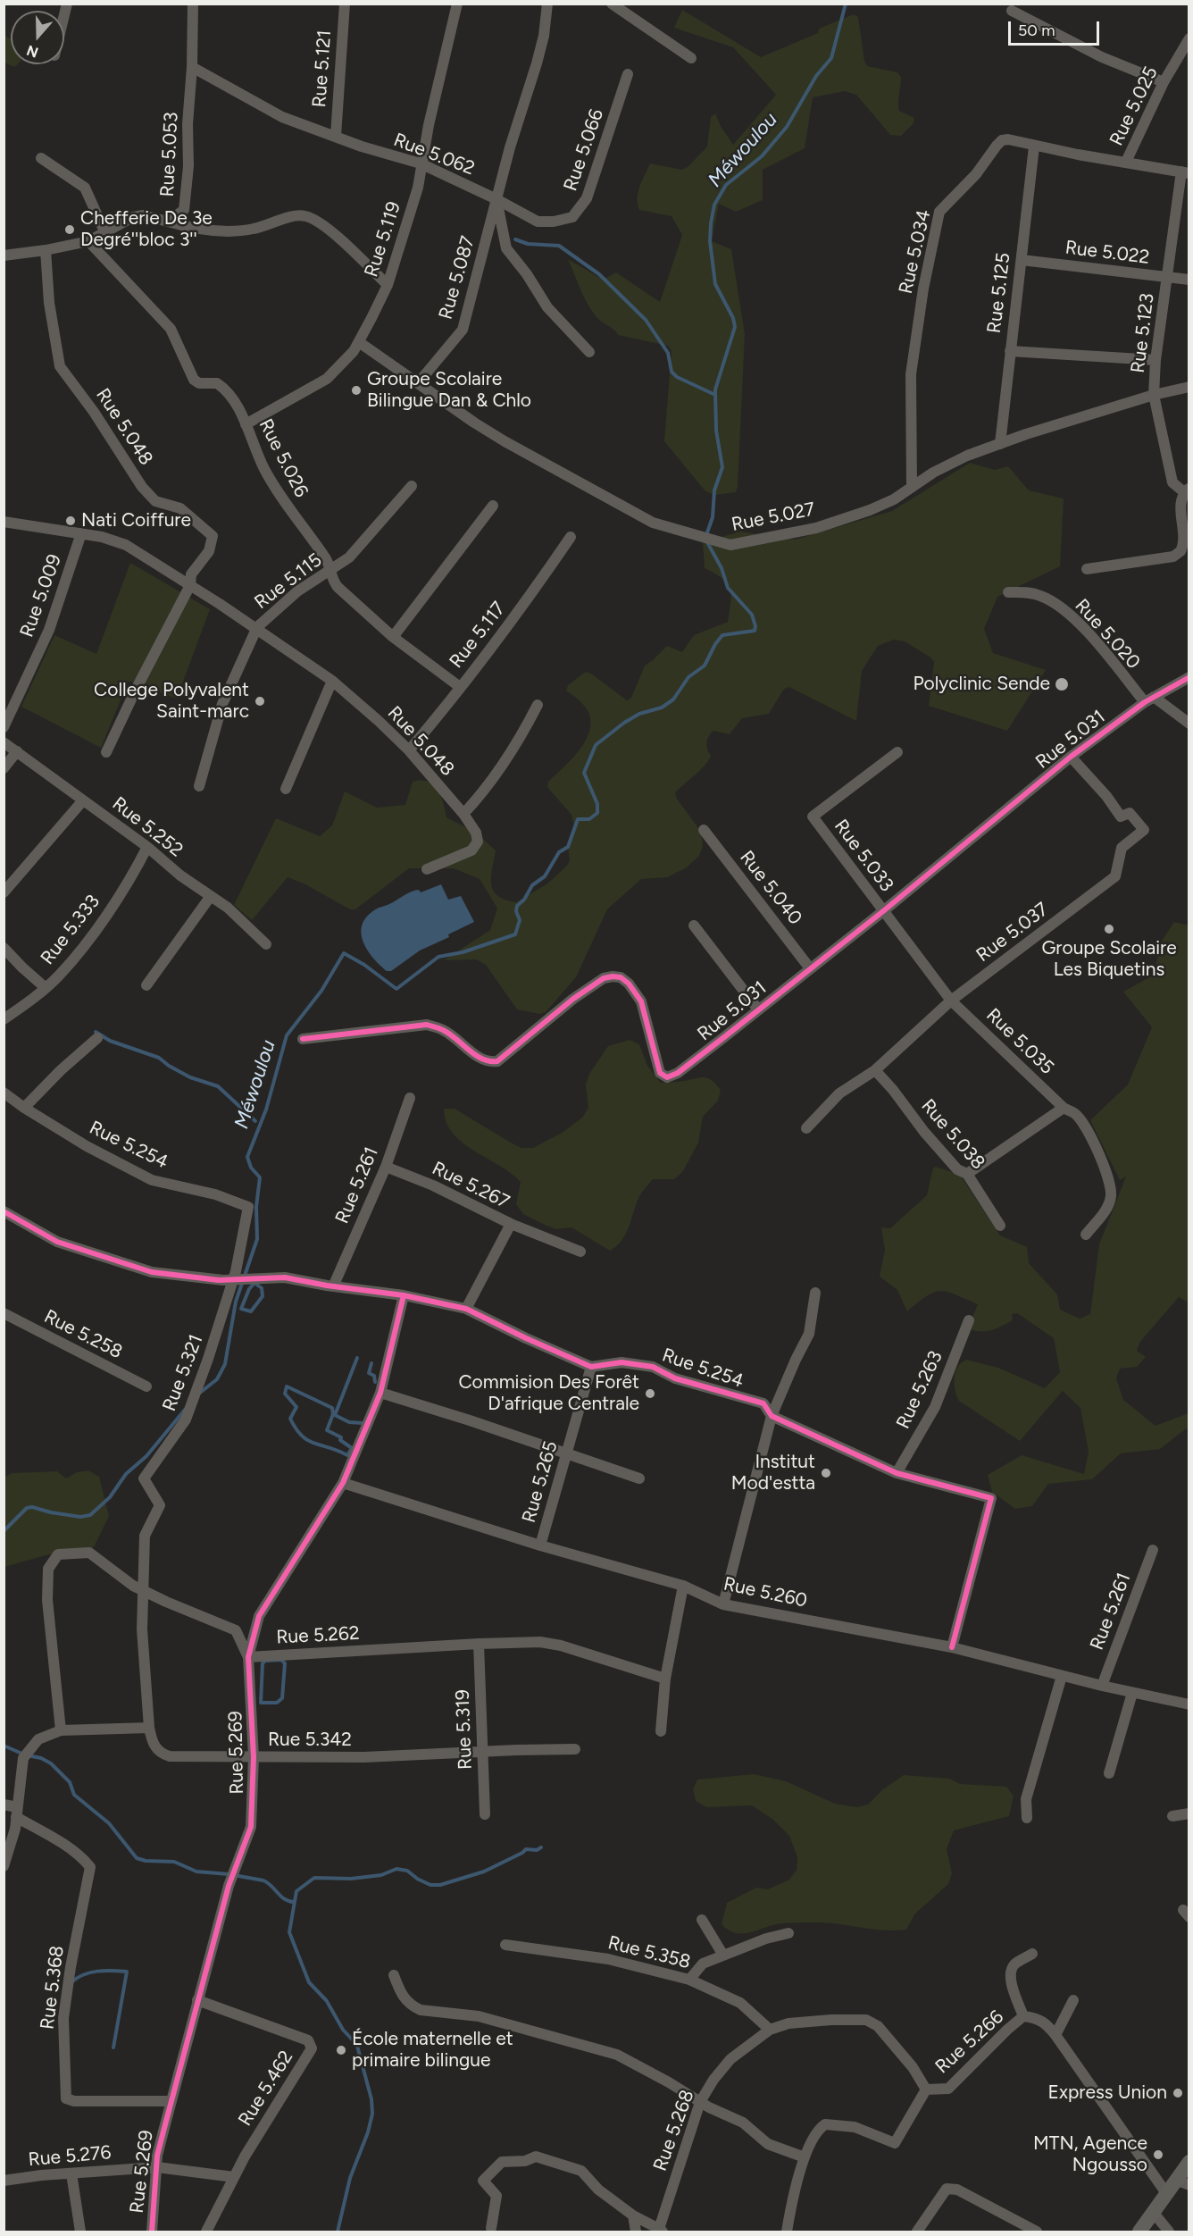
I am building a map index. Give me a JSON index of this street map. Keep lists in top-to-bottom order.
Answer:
{
  "streets": {
    "street": [
      "Rue 5.121",
      "Rue 5.025",
      "Rue 5.066",
      "Rue 5.053",
      "Rue 5.062",
      "Rue 5.119",
      "Rue 5.034",
      "Rue 5.022",
      "Rue 5.087",
      "Rue 5.125",
      "Rue 5.123",
      "Rue 5.048",
      "Rue 5.026",
      "Rue 5.027",
      "Rue 5.115",
      "Rue 5.009",
      "Rue 5.020",
      "Rue 5.117",
      "Rue 5.031",
      "Rue 5.252",
      "Rue 5.033",
      "Rue 5.040",
      "Rue 5.333",
      "Rue 5.037",
      "Rue 5.035",
      "Rue 5.038",
      "Rue 5.254",
      "Rue 5.261",
      "Rue 5.267",
      "Rue 5.258",
      "Rue 5.321",
      "Rue 5.263",
      "Rue 5.265",
      "Rue 5.260",
      "Rue 5.262",
      "Rue 5.319",
      "Rue 5.342",
      "Rue 5.269",
      "Rue 5.358",
      "Rue 5.368",
      "Rue 5.266",
      "Rue 5.462",
      "Rue 5.268",
      "Rue 5.276"
    ]
  },
  "crossings": [
    ["Rue 5.121", "Rue 5.062"],
    ["Rue 5.025", "Rue 5.034"],
    ["Rue 5.066", "Rue 5.062"],
    ["Rue 5.066", "Rue 5.087"],
    ["Rue 5.053", "Rue 5.062"],
    ["Rue 5.053", "Rue 5.048"],
    ["Rue 5.053", "Rue 5.026"],
    ["Rue 5.062", "Rue 5.119"],
    ["Rue 5.062", "Rue 5.087"],
    ["Rue 5.119", "Rue 5.026"],
    ["Rue 5.119", "Rue 5.027"],
    ["Rue 5.034", "Rue 5.125"],
    ["Rue 5.034", "Rue 5.123"],
    ["Rue 5.034", "Rue 5.027"],
    ["Rue 5.022", "Rue 5.125"],
    ["Rue 5.022", "Rue 5.123"],
    ["Rue 5.087", "Rue 5.027"],
    ["Rue 5.125", "Rue 5.027"],
    ["Rue 5.123", "Rue 5.027"],
    ["Rue 5.048", "Rue 5.115"],
    ["Rue 5.048", "Rue 5.009"],
    ["Rue 5.048", "Rue 5.117"],
    ["Rue 5.026", "Rue 5.115"],
    ["Rue 5.026", "Rue 5.117"],
    ["Rue 5.020", "Rue 5.031"],
    ["Rue 5.031", "Rue 5.033"],
    ["Rue 5.031", "Rue 5.040"],
    ["Rue 5.031", "Rue 5.037"],
    ["Rue 5.252", "Rue 5.333"],
    ["Rue 5.033", "Rue 5.037"],
    ["Rue 5.033", "Rue 5.035"],
    ["Rue 5.037", "Rue 5.035"],
    ["Rue 5.037", "Rue 5.038"],
    ["Rue 5.254", "Rue 5.321"],
    ["Rue 5.254", "Rue 5.263"],
    ["Rue 5.254", "Rue 5.265"],
    ["Rue 5.254", "Rue 5.260"],
    ["Rue 5.261", "Rue 5.267"],
    ["Rue 5.261", "Rue 5.260"],
    ["Rue 5.321", "Rue 5.342"],
    ["Rue 5.265", "Rue 5.260"],
    ["Rue 5.260", "Rue 5.269"],
    ["Rue 5.262", "Rue 5.319"],
    ["Rue 5.262", "Rue 5.269"],
    ["Rue 5.319", "Rue 5.342"],
    ["Rue 5.342", "Rue 5.269"],
    ["Rue 5.269", "Rue 5.368"],
    ["Rue 5.269", "Rue 5.462"],
    ["Rue 5.269", "Rue 5.276"],
    ["Rue 5.358", "Rue 5.268"],
    ["Rue 5.266", "Rue 5.268"],
    ["Rue 5.462", "Rue 5.276"]
  ],
  "water": ["Méwoulou"],
  "places": [
    "Chefferie De 3e Degré''bloc 3''",
    "Groupe Scolaire Bilingue Dan & Chlo",
    "Nati Coiffure",
    "Polyclinic Sende",
    "College Polyvalent Saint-marc",
    "Groupe Scolaire Les Biquetins",
    "Commision Des Forêt D'afrique Centrale",
    "Institut Mod'estta",
    "École maternelle et primaire bilingue",
    "Express Union",
    "MTN, Agence Ngousso"
  ],
  "scale_bar": "50 m",
  "north": "bottom"
}
